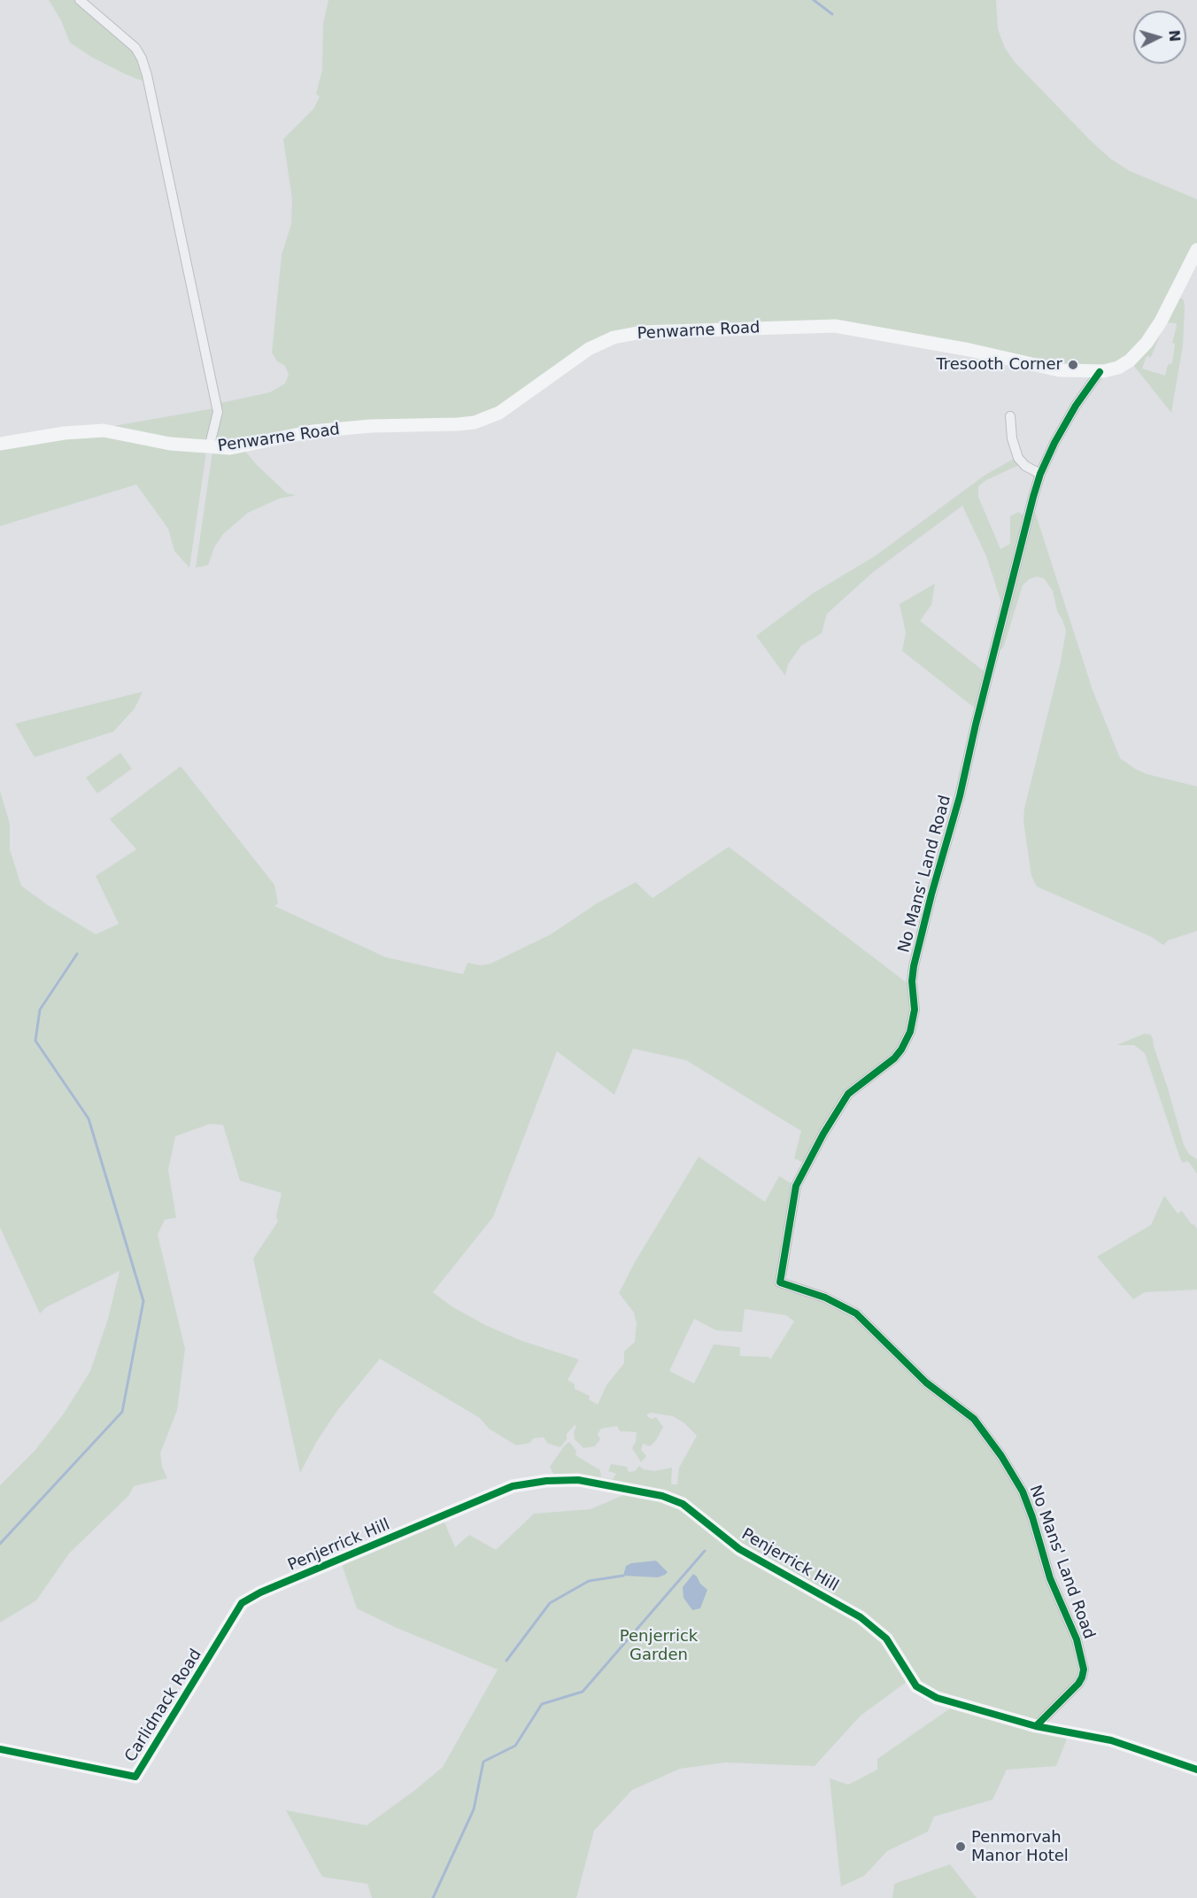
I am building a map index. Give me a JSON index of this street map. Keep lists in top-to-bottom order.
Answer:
{
  "streets": {
    "street": [
      "Penwarne Road",
      "No Mans' Land Road",
      "Penjerrick Hill",
      "Carlidnack Road"
    ]
  },
  "crossings": [
    ["Penwarne Road", "No Mans' Land Road"],
    ["No Mans' Land Road", "Penjerrick Hill"],
    ["Penjerrick Hill", "Carlidnack Road"]
  ],
  "parks": ["Penjerrick Garden"],
  "places": ["Tresooth Corner", "Penmorvah Manor Hotel"],
  "north": "right"
}
